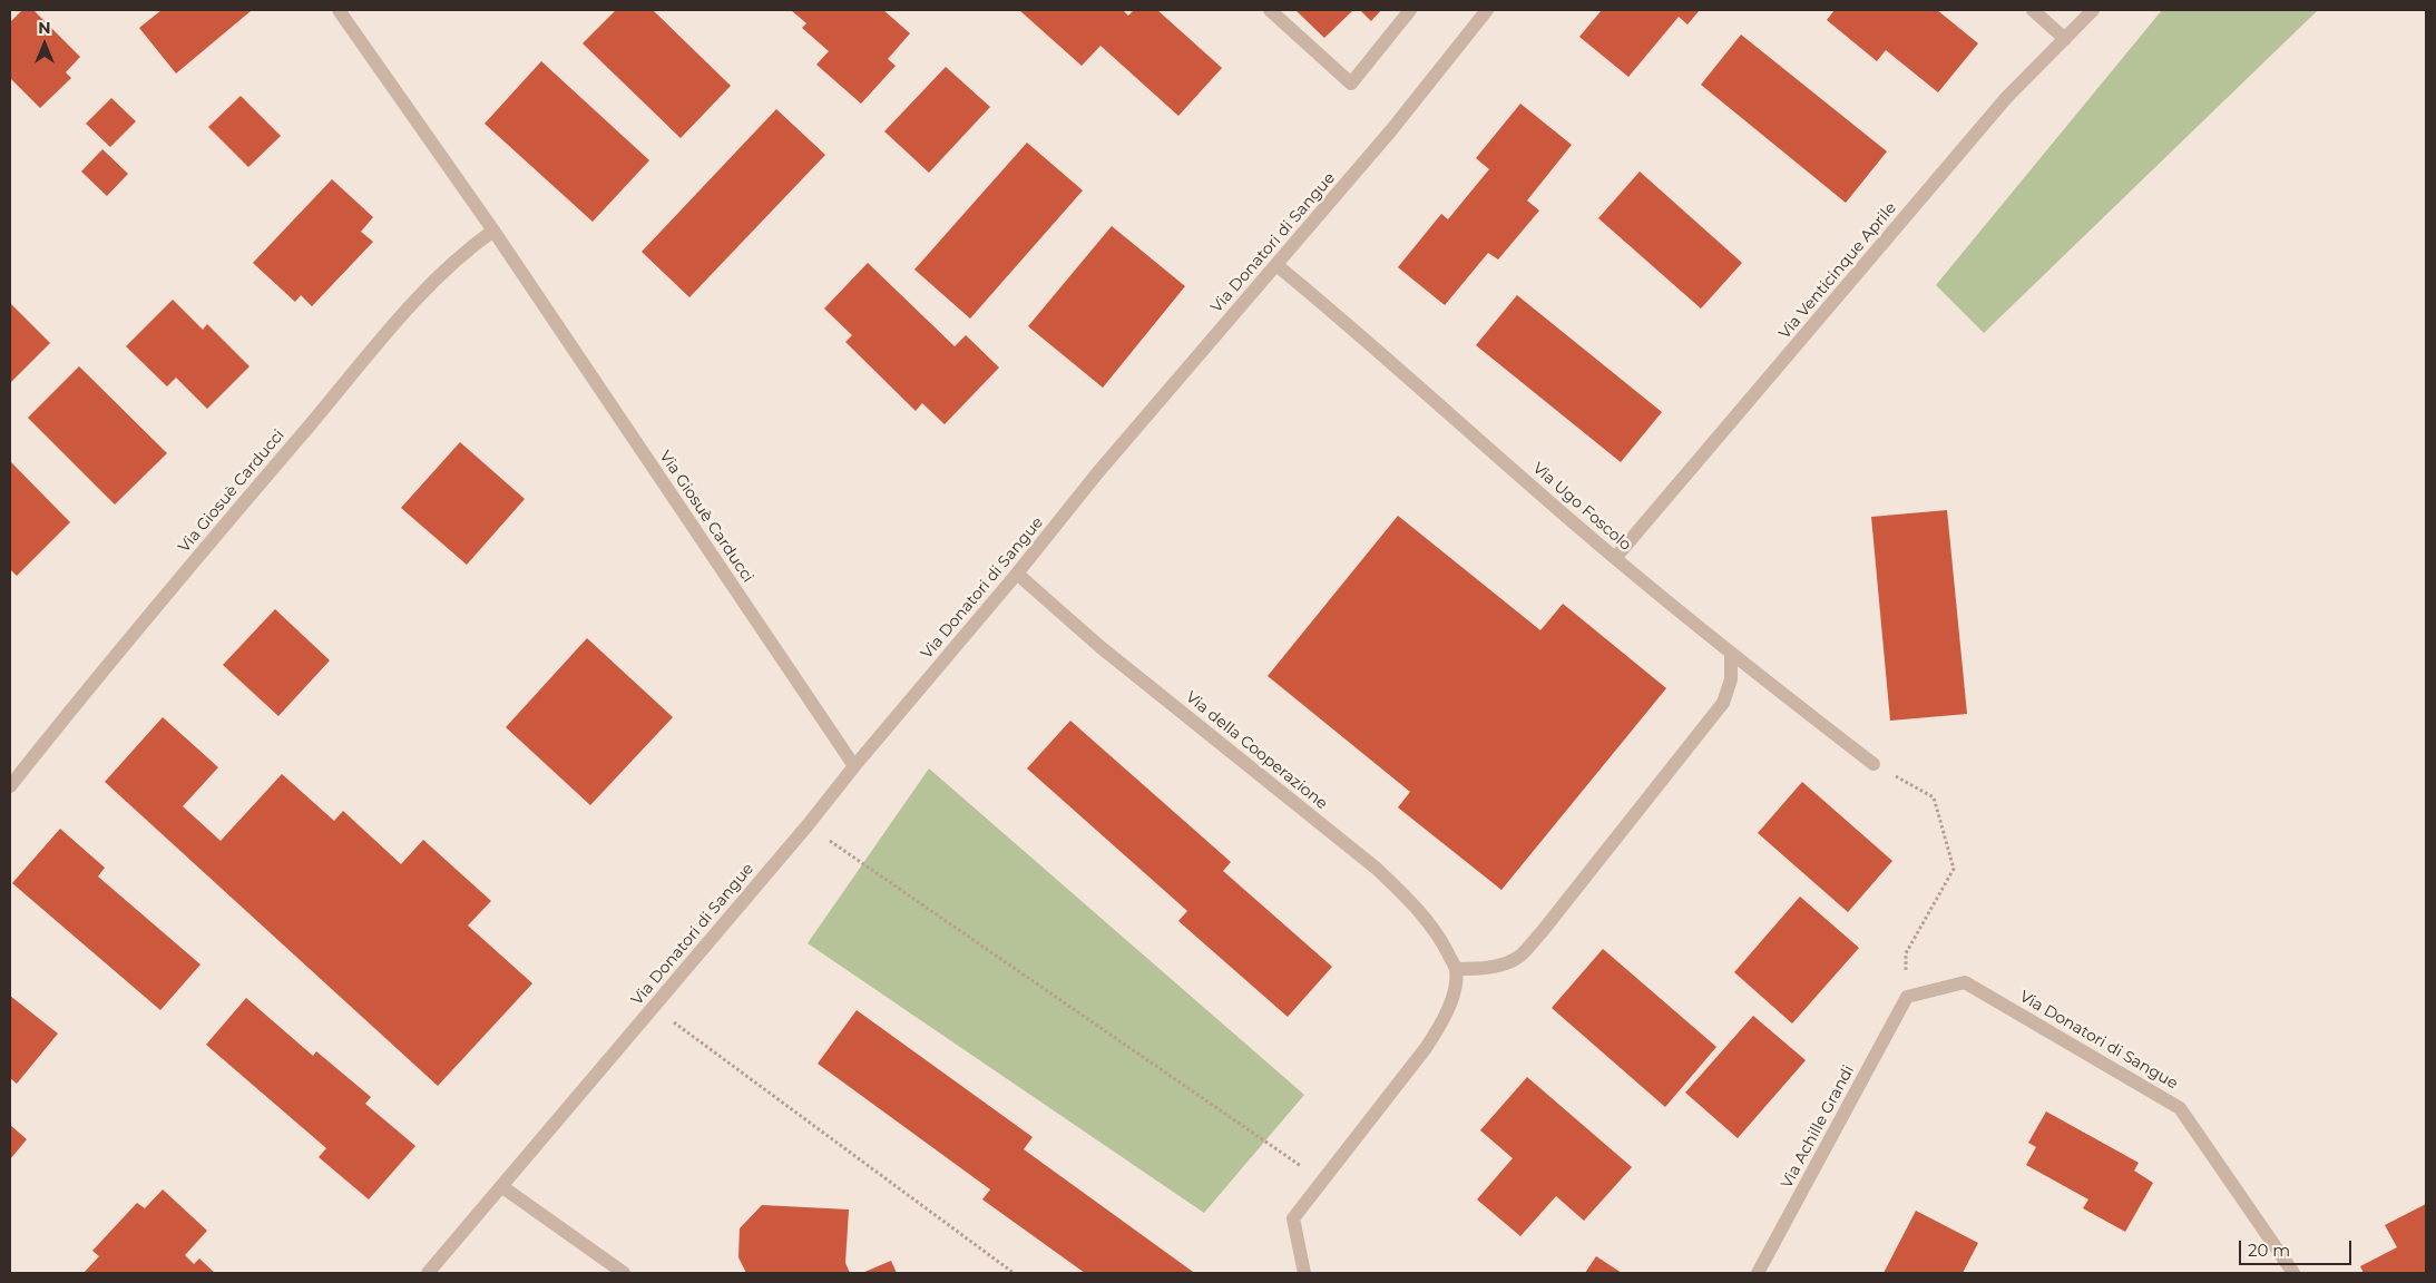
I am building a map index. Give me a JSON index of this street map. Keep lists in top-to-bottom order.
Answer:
{
  "streets": {
    "street": [
      "Via Donatori di Sangue",
      "Via Venticinque Aprile",
      "Via Giosuè Carducci",
      "Via Ugo Foscolo",
      "Via della Cooperazione",
      "Via Achille Grandi"
    ]
  },
  "crossings": [
    ["Via Donatori di Sangue", "Via Giosuè Carducci"],
    ["Via Donatori di Sangue", "Via Ugo Foscolo"],
    ["Via Donatori di Sangue", "Via della Cooperazione"],
    ["Via Donatori di Sangue", "Via Achille Grandi"],
    ["Via Venticinque Aprile", "Via Ugo Foscolo"]
  ],
  "scale_bar": "20 m",
  "north": "top"
}
